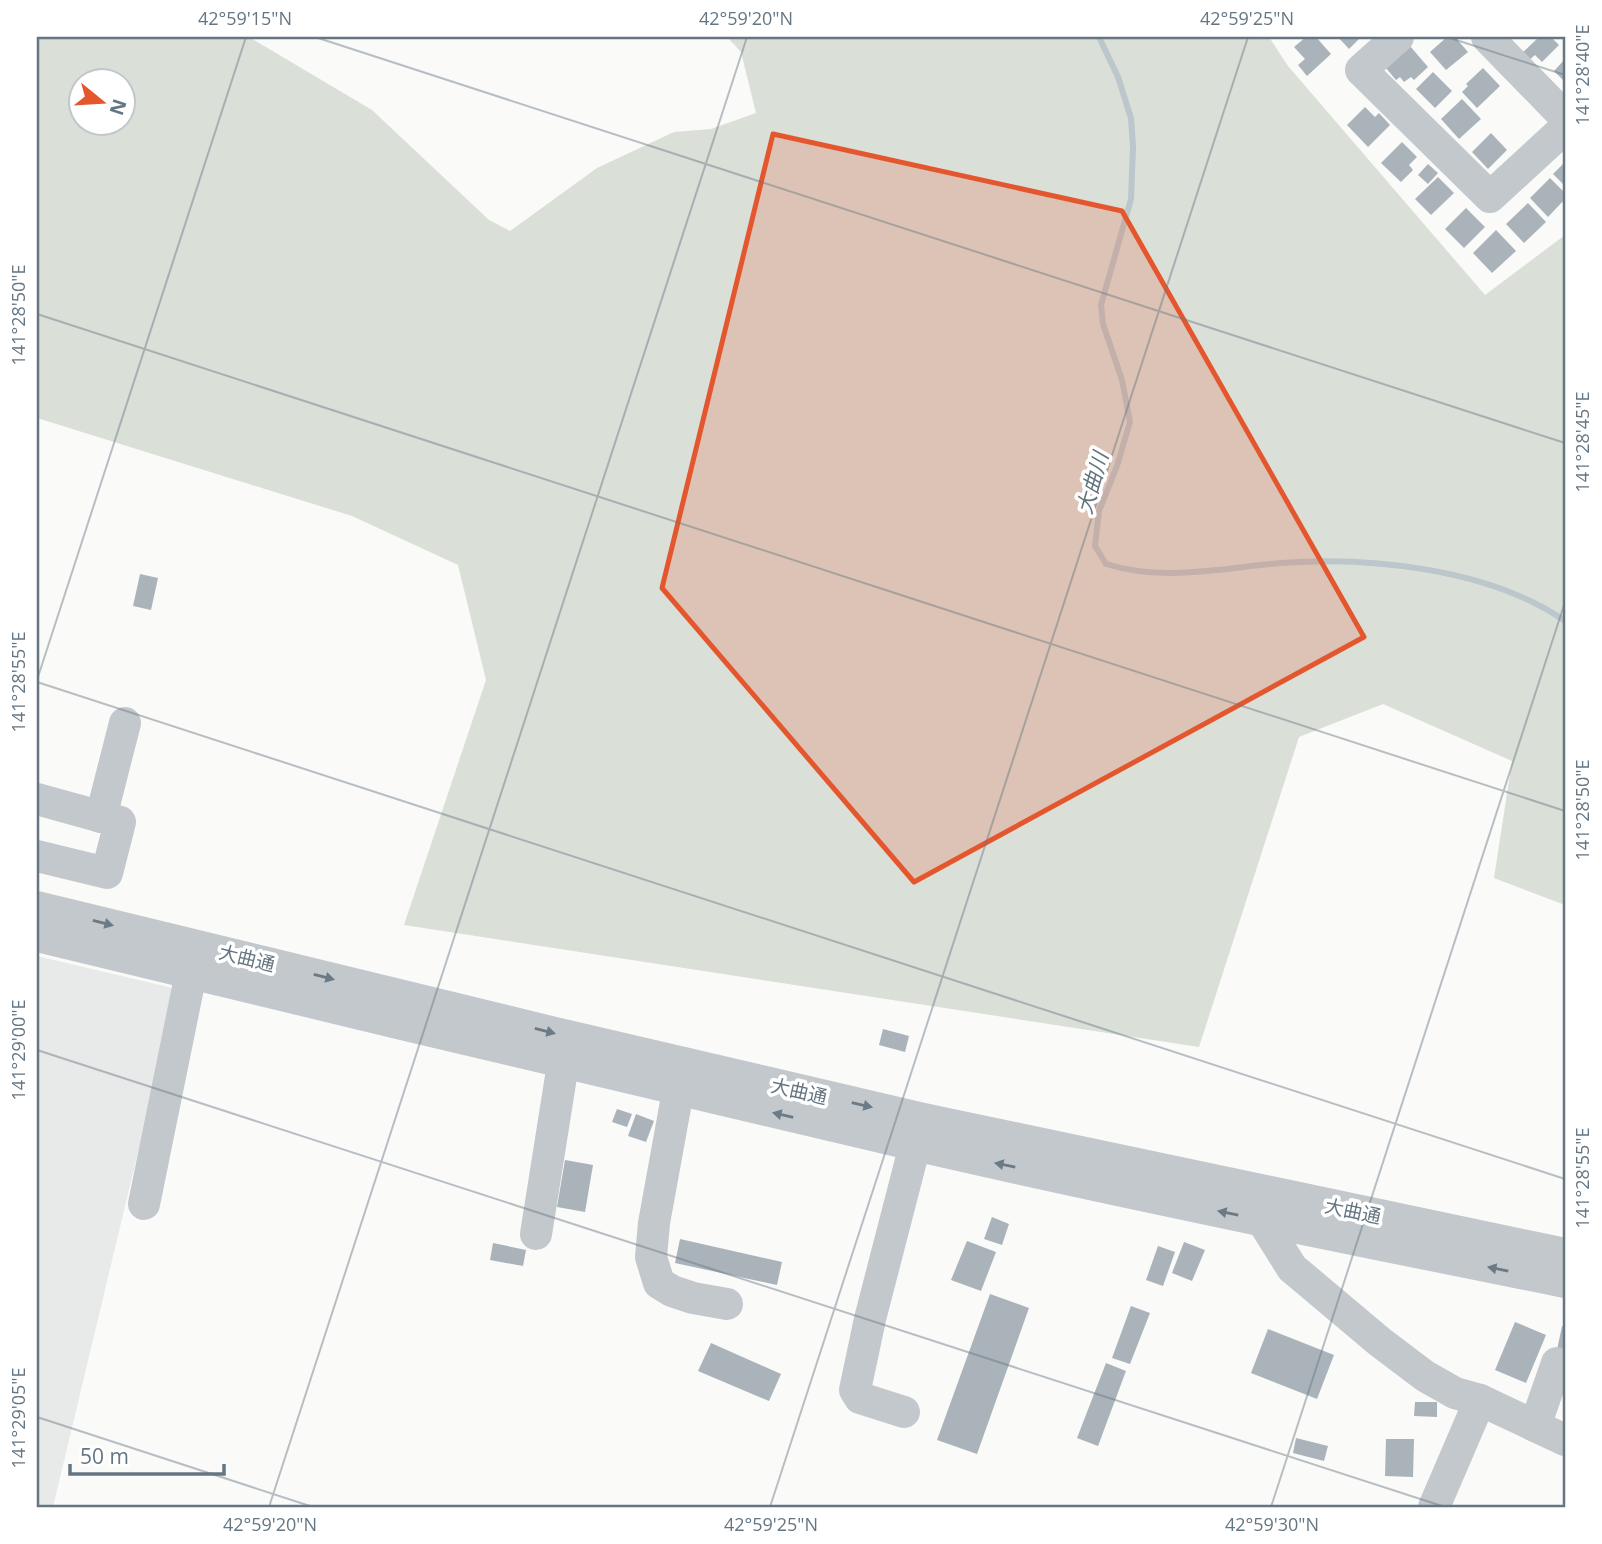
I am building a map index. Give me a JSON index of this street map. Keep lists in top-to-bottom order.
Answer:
{
  "streets": {
    "street": ["大曲通"]
  },
  "water": ["大曲川"],
  "scale_bar": "50 m",
  "north": "right",
  "coordinates": [
    "42°59'15\"N",
    "42°59'20\"N",
    "42°59'25\"N",
    "141°28'40\"E",
    "141°28'50\"E",
    "141°28'45\"E",
    "141°28'55\"E",
    "141°29'00\"E",
    "141°29'05\"E",
    "42°59'30\"N"
  ]
}
